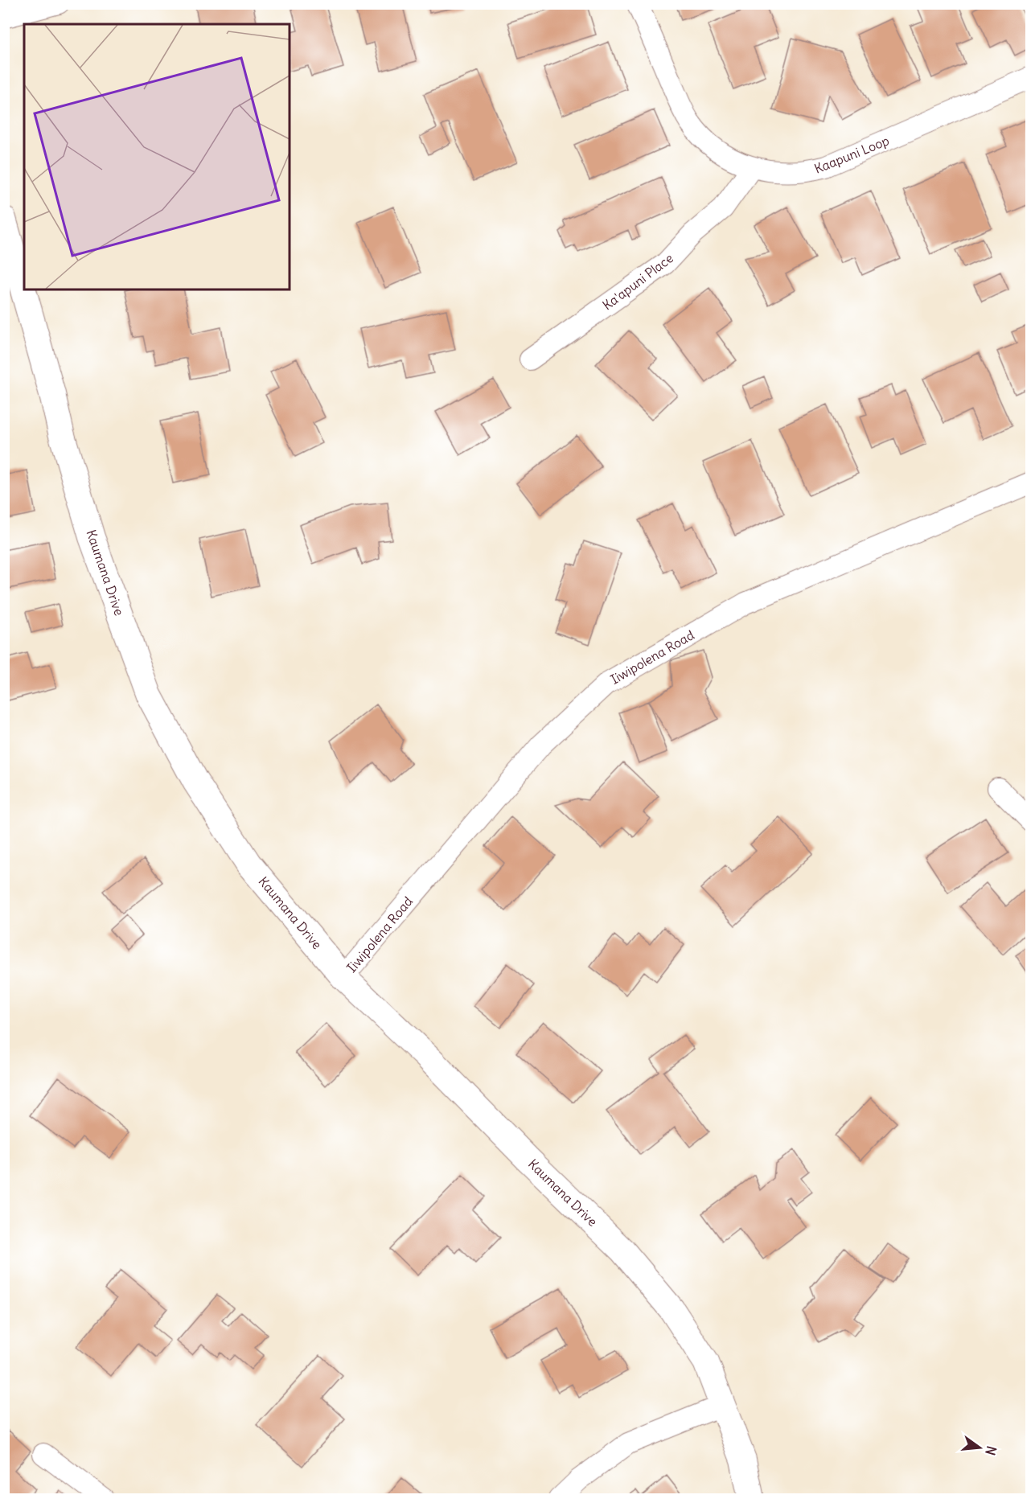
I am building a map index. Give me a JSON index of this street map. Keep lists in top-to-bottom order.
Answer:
{
  "streets": {
    "street": [
      "Kaapuni Loop",
      "Ka'apuni Place",
      "Kaumana Drive",
      "Iiwipolena Road"
    ]
  },
  "crossings": [
    ["Kaapuni Loop", "Ka'apuni Place"],
    ["Kaumana Drive", "Iiwipolena Road"]
  ],
  "north": "right"
}
